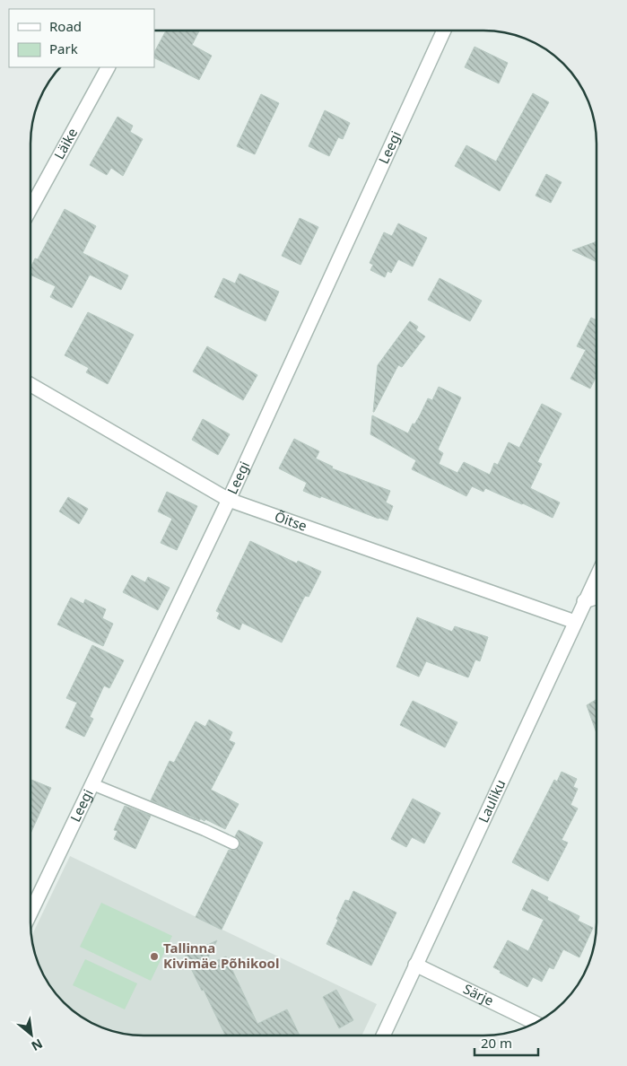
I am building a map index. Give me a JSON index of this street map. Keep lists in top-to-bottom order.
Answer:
{
  "streets": {
    "street": [
      "Läike",
      "Leegi",
      "Õitse",
      "Lauliku",
      "Särje"
    ]
  },
  "crossings": [
    ["Leegi", "Õitse"],
    ["Õitse", "Lauliku"],
    ["Lauliku", "Särje"]
  ],
  "places": ["Tallinna Kivimäe Põhikool"],
  "legend": ["Road", "Park"],
  "scale_bar": "20 m",
  "north": "bottom right"
}
